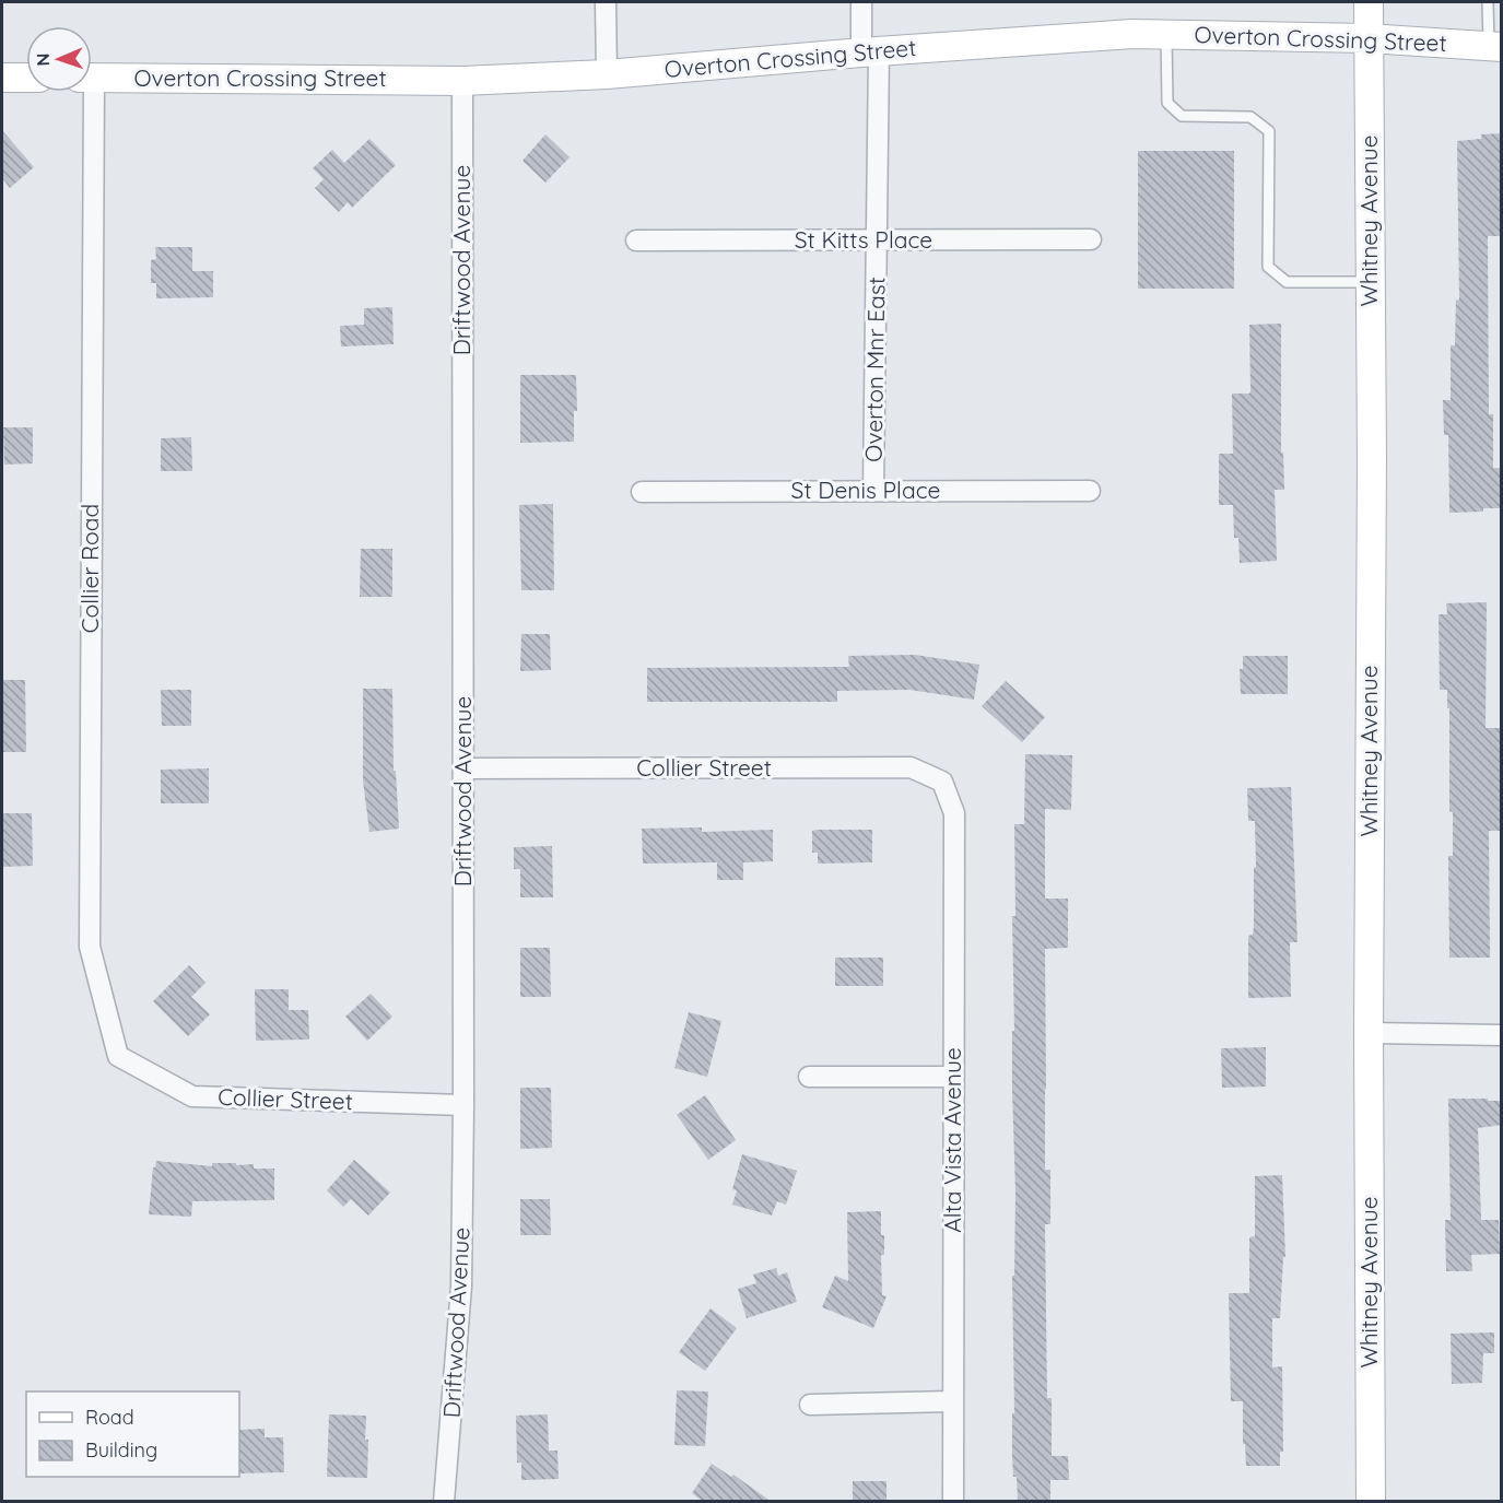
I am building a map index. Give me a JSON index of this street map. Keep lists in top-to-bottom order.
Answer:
{
  "streets": {
    "main road": ["Overton Crossing Street", "Whitney Avenue"],
    "street": [
      "St Kitts Place",
      "Driftwood Avenue",
      "Overton Mnr East",
      "St Denis Place",
      "Collier Road",
      "Collier Street",
      "Alta Vista Avenue"
    ]
  },
  "crossings": [
    ["Overton Crossing Street", "Whitney Avenue"],
    ["Overton Crossing Street", "Driftwood Avenue"],
    ["Overton Crossing Street", "Overton Mnr East"],
    ["St Kitts Place", "Overton Mnr East"],
    ["Driftwood Avenue", "Collier Street"],
    ["Overton Mnr East", "St Denis Place"],
    ["Collier Road", "Collier Street"],
    ["Collier Street", "Alta Vista Avenue"]
  ],
  "legend": ["Road", "Building"],
  "north": "left"
}
